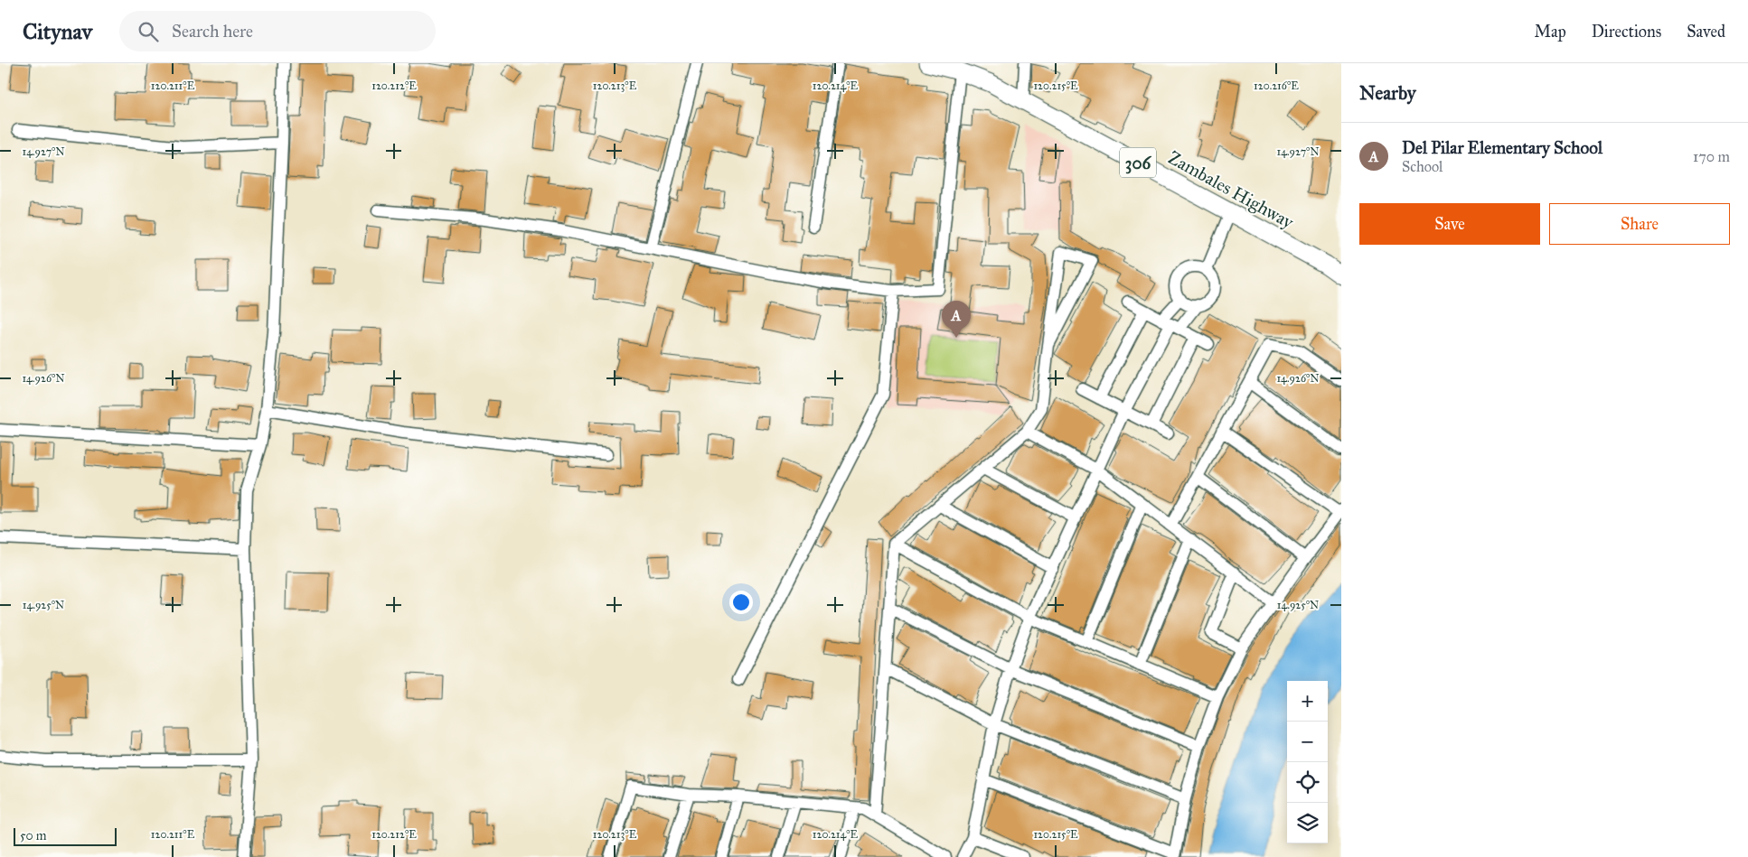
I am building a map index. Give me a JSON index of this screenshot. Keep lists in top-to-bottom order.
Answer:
{
  "streets": {
    "main road": ["306", "Zambales Highway"]
  },
  "scale_bar": "50 m",
  "page": {
    "header": "Citynav",
    "search": "Search here",
    "nav": ["Map", "Directions", "Saved"],
    "heading": "Nearby",
    "list": [
      {
        "mark": "A",
        "name": "Del Pilar Elementary School",
        "note": "School",
        "value": "170 m"
      }
    ],
    "buttons": ["Save", "Share"],
    "pins": "A",
    "map_buttons": ["+", "−"],
    "scale": "50 m"
  },
  "coordinates": [
    "120.211°E",
    "120.212°E",
    "120.213°E",
    "120.214°E",
    "120.215°E",
    "120.216°E",
    "14.927°N",
    "14.926°N",
    "14.925°N"
  ]
}
